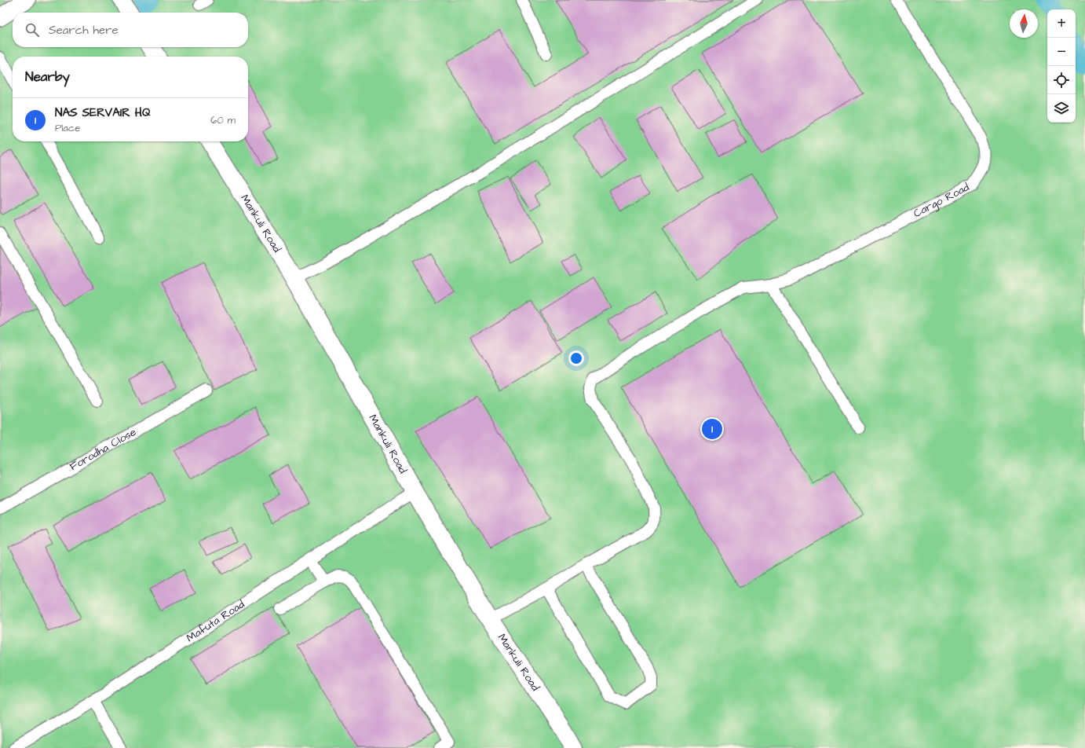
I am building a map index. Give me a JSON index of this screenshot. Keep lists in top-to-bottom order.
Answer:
{
  "streets": {
    "street": ["Mankuli Road"],
    "lane": ["Cargo Road", "Forodha Close", "Mafuta Road"]
  },
  "crossings": [
    ["Mankuli Road", "Mafuta Road"]
  ],
  "north": "top",
  "page": {
    "map_buttons": ["+", "−"],
    "search": "Search here",
    "heading": "Nearby",
    "list": [
      {
        "mark": "1",
        "name": "NAS SERVAIR HQ",
        "note": "Place",
        "value": "60 m"
      }
    ],
    "pins": "1"
  }
}
